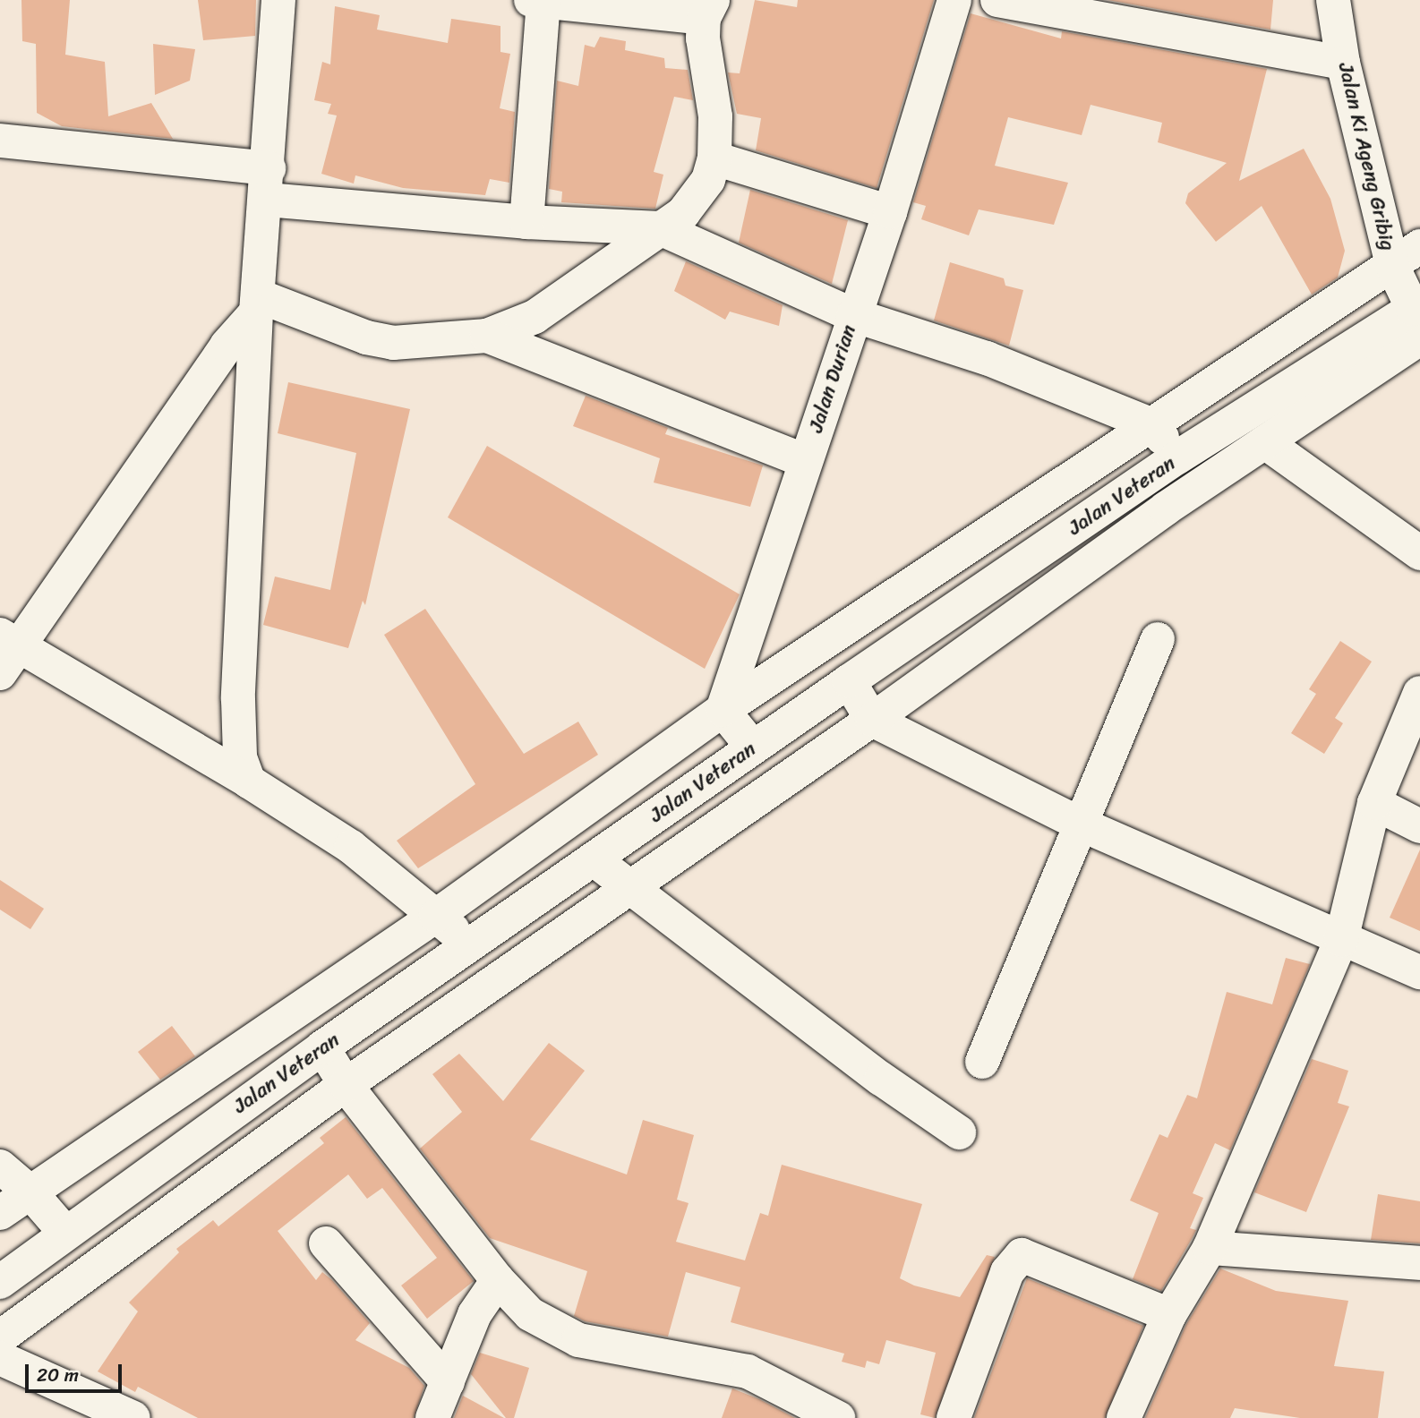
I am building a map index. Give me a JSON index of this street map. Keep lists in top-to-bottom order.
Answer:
{
  "streets": {
    "street": ["Jalan Ki Ageng Gribig", "Jalan Durian", "Jalan Veteran"]
  },
  "crossings": [
    ["Jalan Ki Ageng Gribig", "Jalan Veteran"]
  ],
  "scale_bar": "20 m"
}
